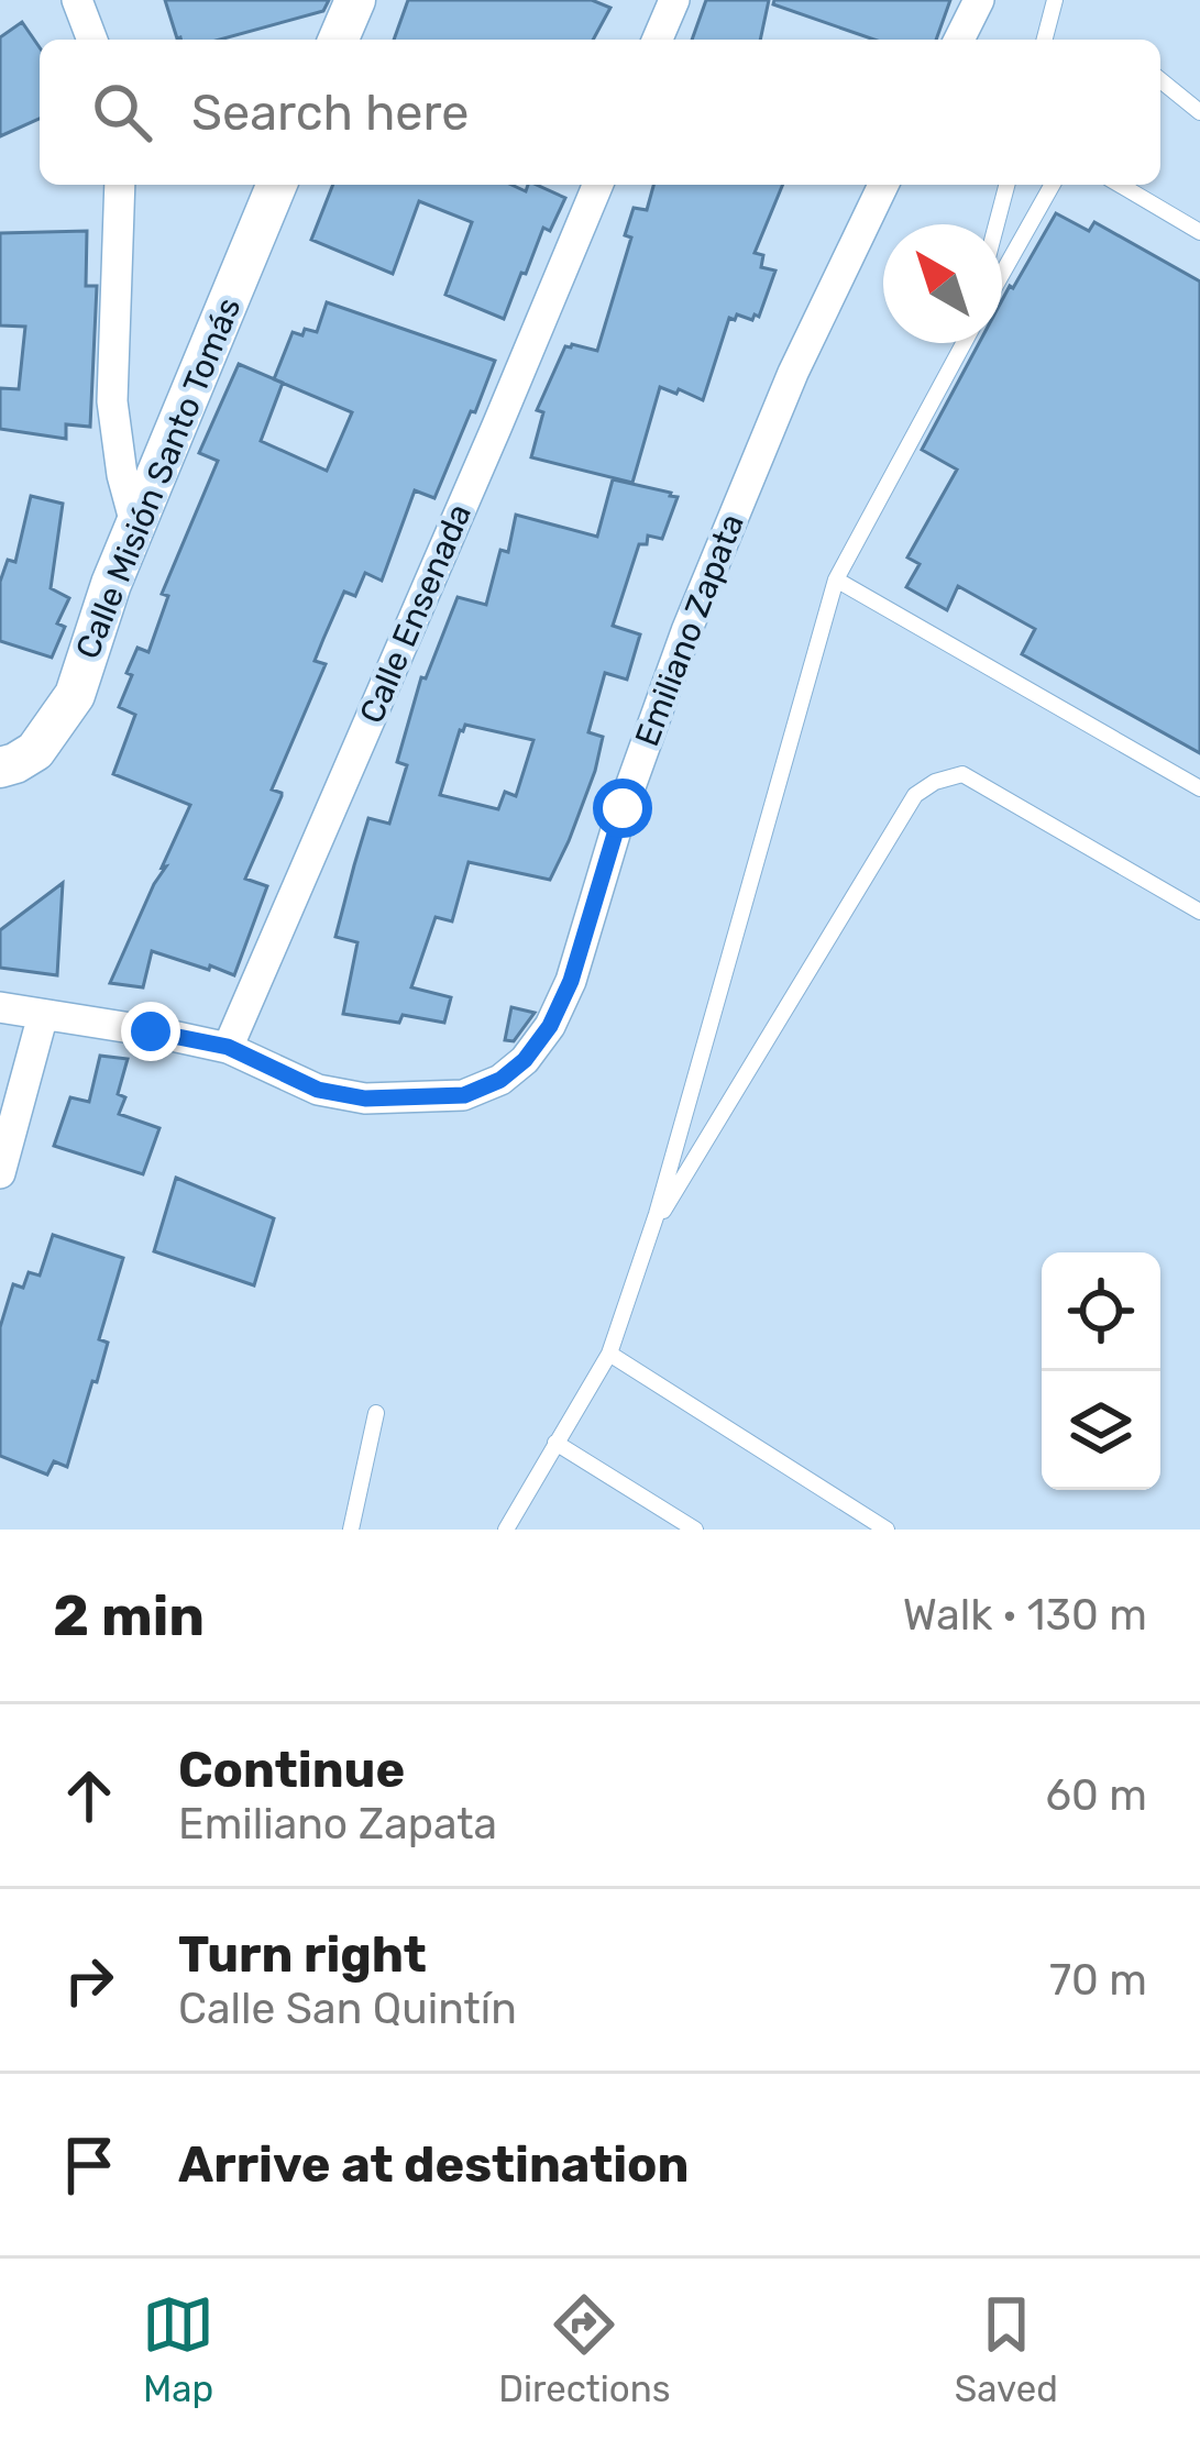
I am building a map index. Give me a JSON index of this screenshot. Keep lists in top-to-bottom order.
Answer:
{
  "streets": {
    "street": ["Calle Misión Santo Tomás", "Calle Ensenada", "Emiliano Zapata"]
  },
  "crossings": [
    ["Calle Ensenada", "Emiliano Zapata"]
  ],
  "north": "top left",
  "page": {
    "search": "Search here",
    "heading": ["2 min", "Walk · 130 m"],
    "list": [
      ["Continue", "Emiliano Zapata", "60 m"],
      ["Turn right", "Calle San Quintín", "70 m"],
      "Arrive at destination"
    ],
    "nav": ["Map", "Directions", "Saved"]
  }
}
